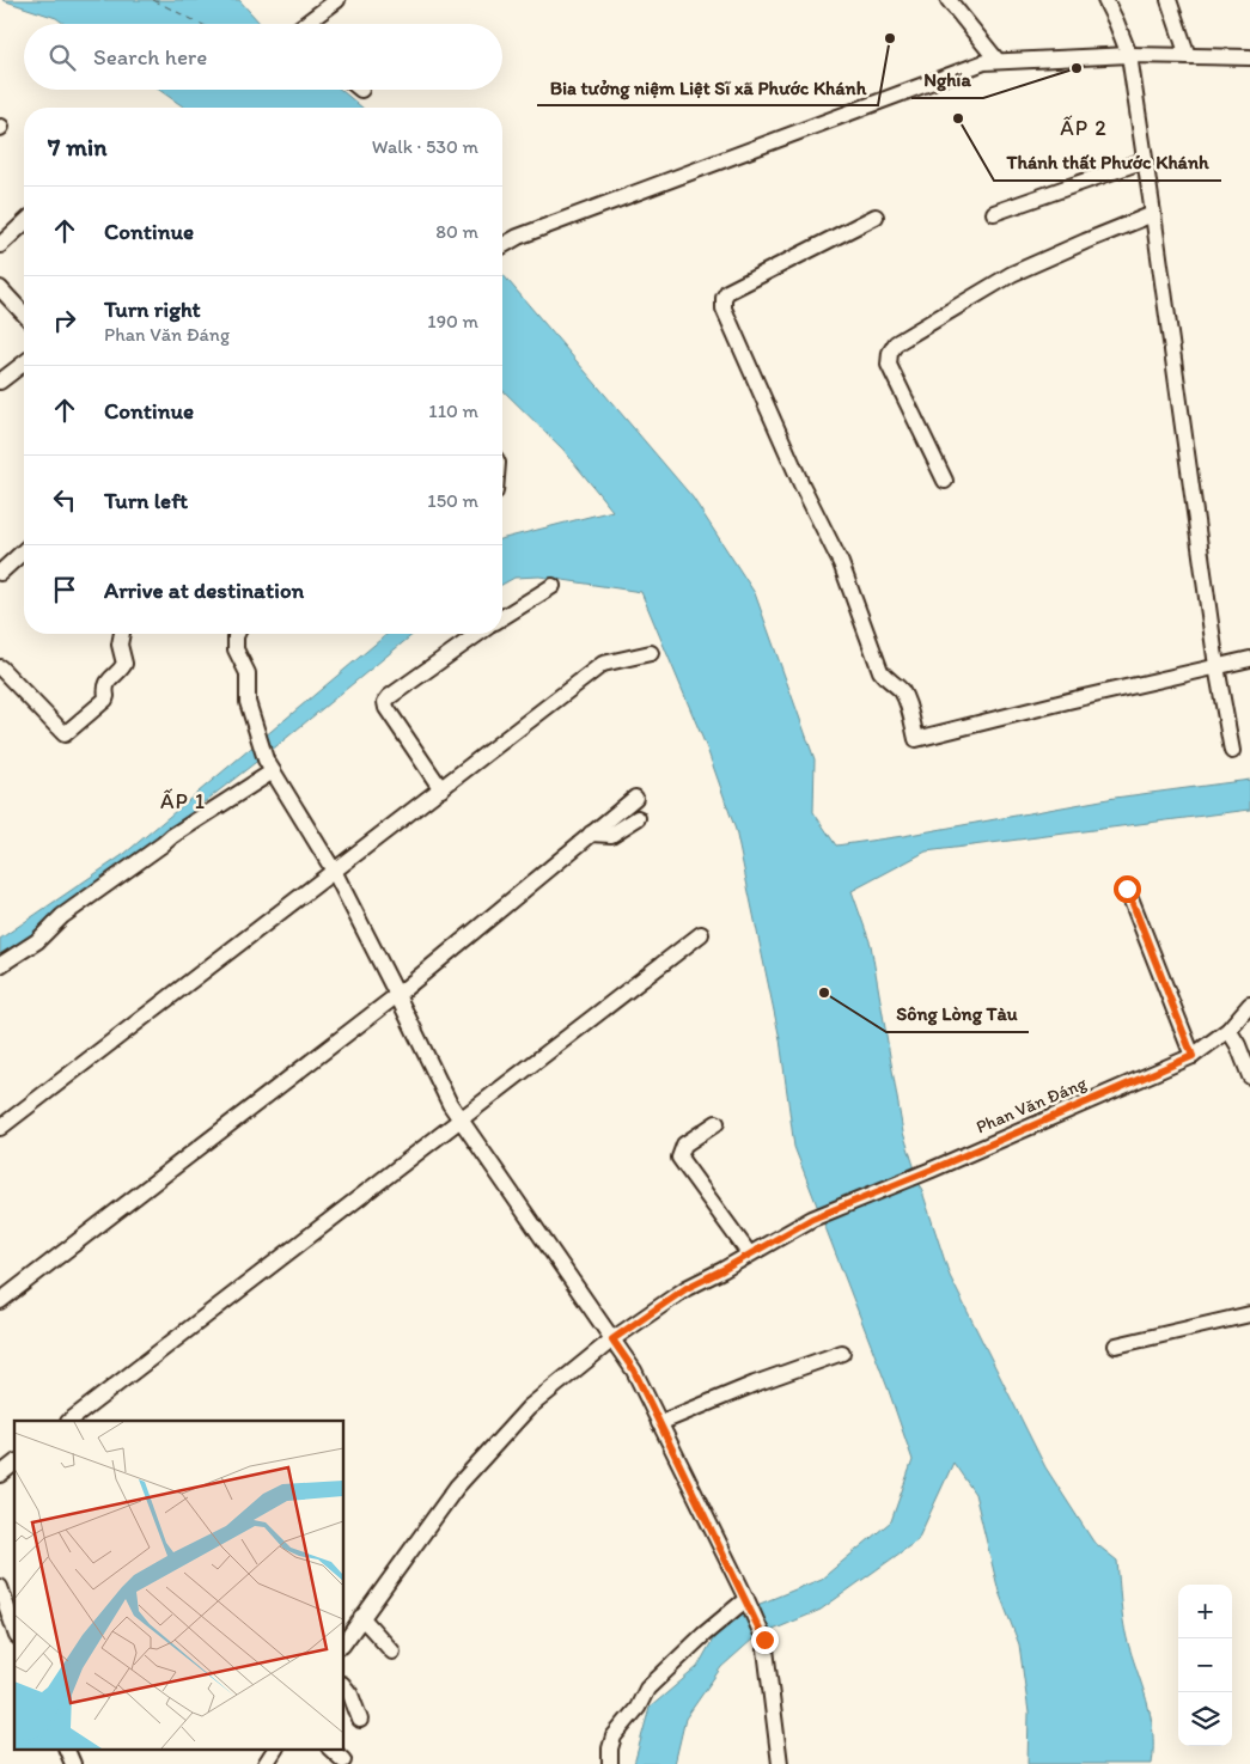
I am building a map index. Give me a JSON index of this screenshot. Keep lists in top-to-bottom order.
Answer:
{
  "streets": {
    "street": ["Phan Văn Đáng"]
  },
  "districts": ["ẤP 2", "ẤP 1"],
  "places": [
    "Bia tưởng niệm Liệt Sĩ xã Phước Khánh",
    "Nghĩa",
    "Thánh thất Phước Khánh",
    "Sông Lòng Tàu"
  ],
  "page": {
    "search": "Search here",
    "heading": ["7 min", "Walk · 530 m"],
    "list": [
      ["Continue", "80 m"],
      ["Turn right", "Phan Văn Đáng", "190 m"],
      ["Continue", "110 m"],
      ["Turn left", "150 m"],
      "Arrive at destination"
    ],
    "map_buttons": ["+", "−"]
  }
}
